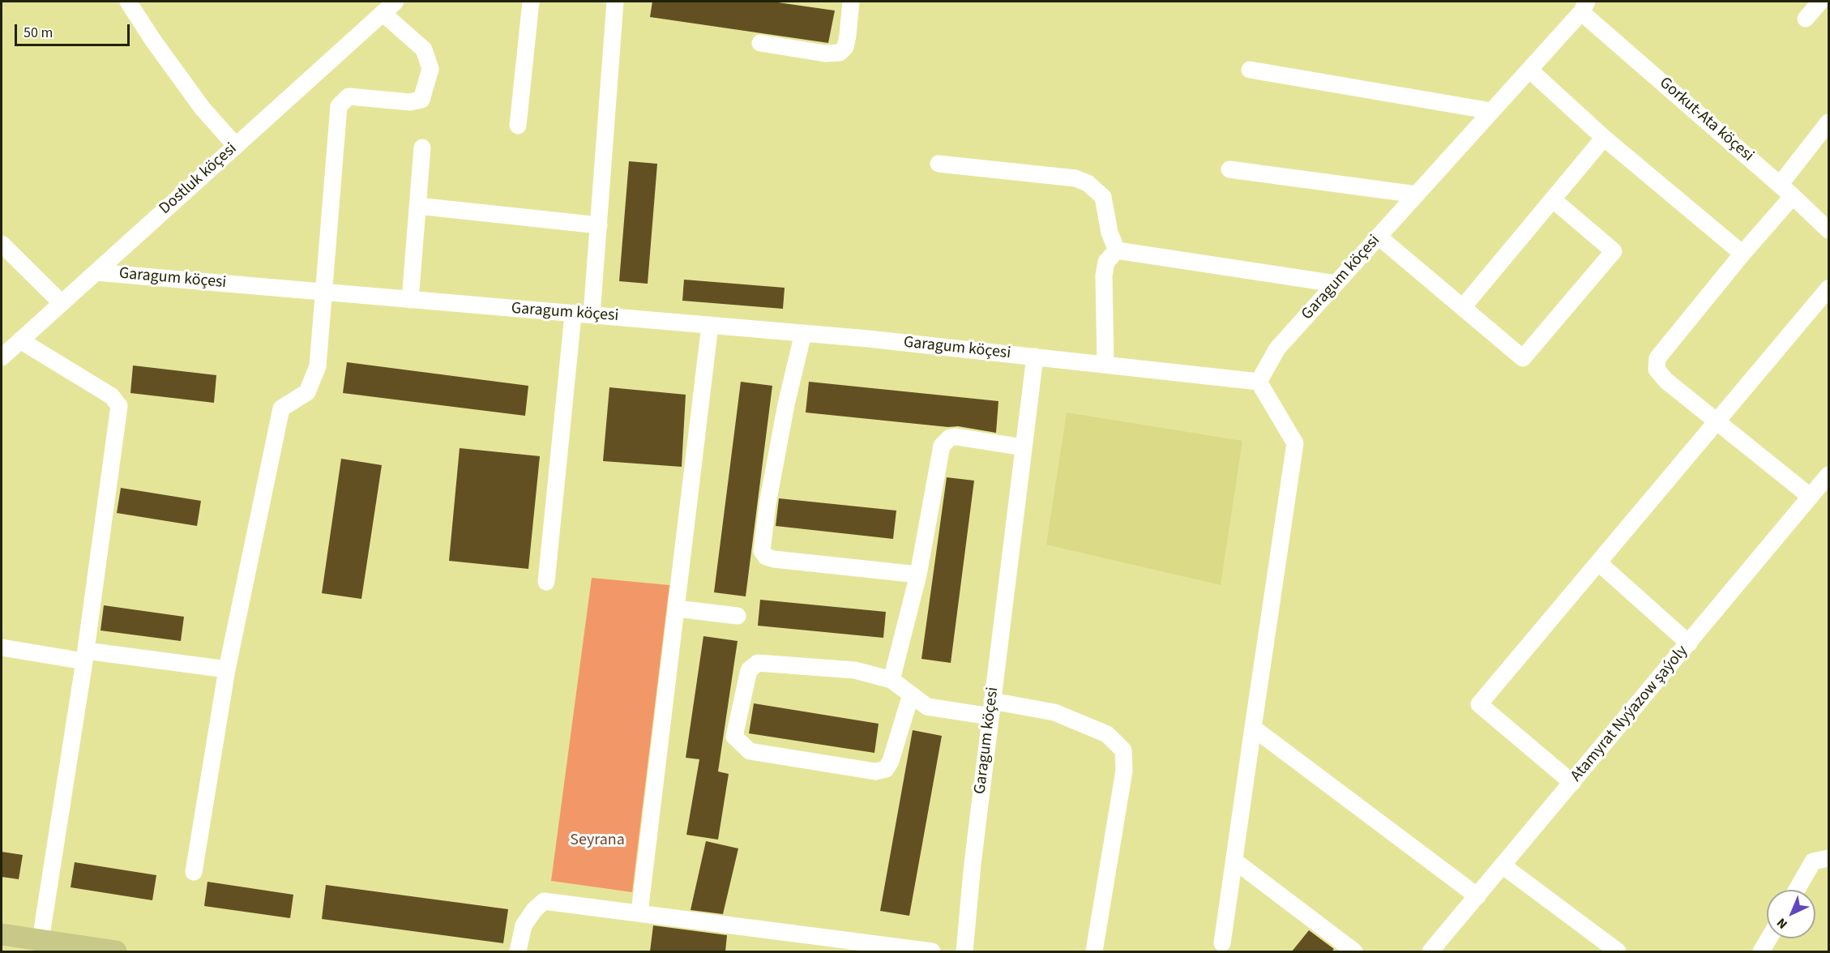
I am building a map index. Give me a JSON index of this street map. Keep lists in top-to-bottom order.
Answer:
{
  "streets": {
    "street": [
      "Gorkut-Ata köçesi",
      "Dostluk köçesi",
      "Garagum köçesi",
      "Atamyrat Nyýazow şaýoly"
    ]
  },
  "crossings": [
    ["Gorkut-Ata köçesi", "Garagum köçesi"],
    ["Dostluk köçesi", "Garagum köçesi"]
  ],
  "parks": ["Seyrana"],
  "scale_bar": "50 m",
  "north": "bottom left"
}
